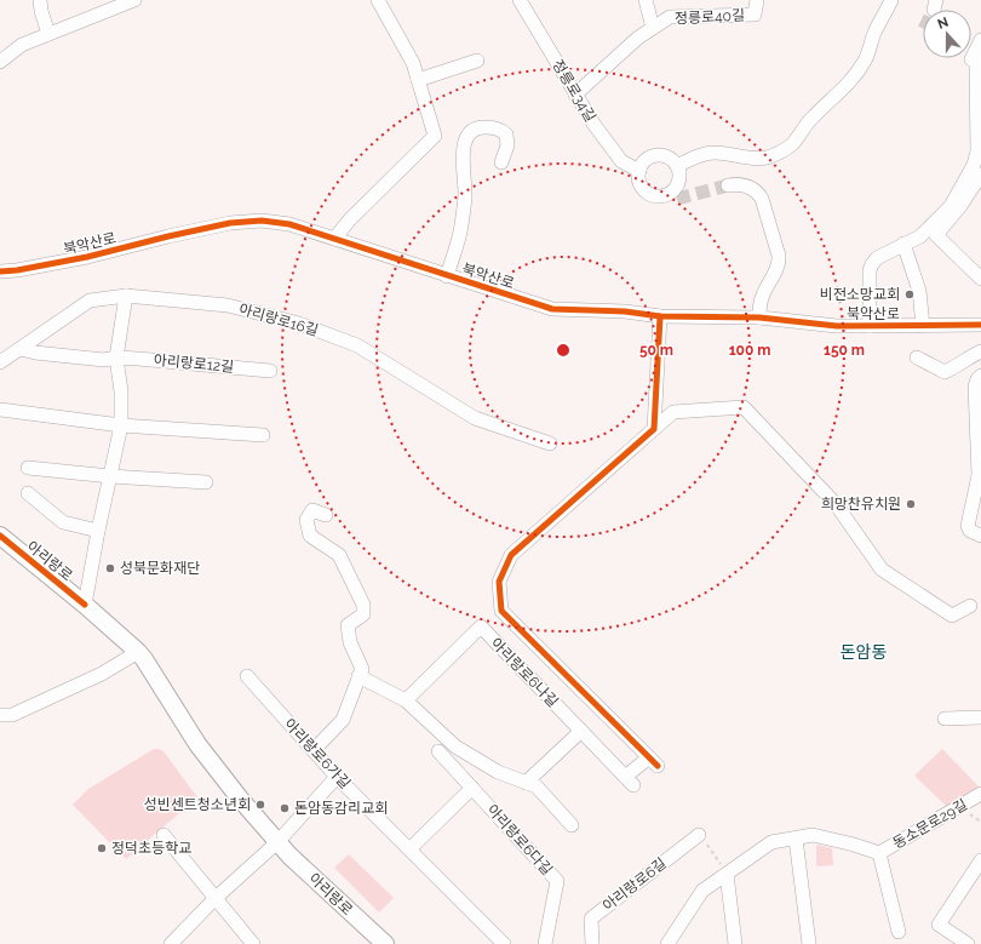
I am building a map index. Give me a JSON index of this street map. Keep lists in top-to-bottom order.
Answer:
{
  "streets": {
    "main road": ["아리랑로"],
    "street": [
      "정릉로40길",
      "정릉로34길",
      "북악산로",
      "아리랑로16길",
      "아리랑로12길",
      "아리랑로6나길",
      "아리랑로6가길",
      "동소문로29길",
      "아리랑로6다길",
      "아리랑로6길"
    ]
  },
  "crossings": [
    ["아리랑로16길", "아리랑로12길"]
  ],
  "districts": ["돈암동"],
  "places": [
    "비전소망교회",
    "희망찬유치원",
    "성북문화재단",
    "성빈센트청소년회",
    "돈암동감리교회",
    "정덕초등학교"
  ],
  "north": "top",
  "rings": ["50 m", "100 m", "150 m"]
}
